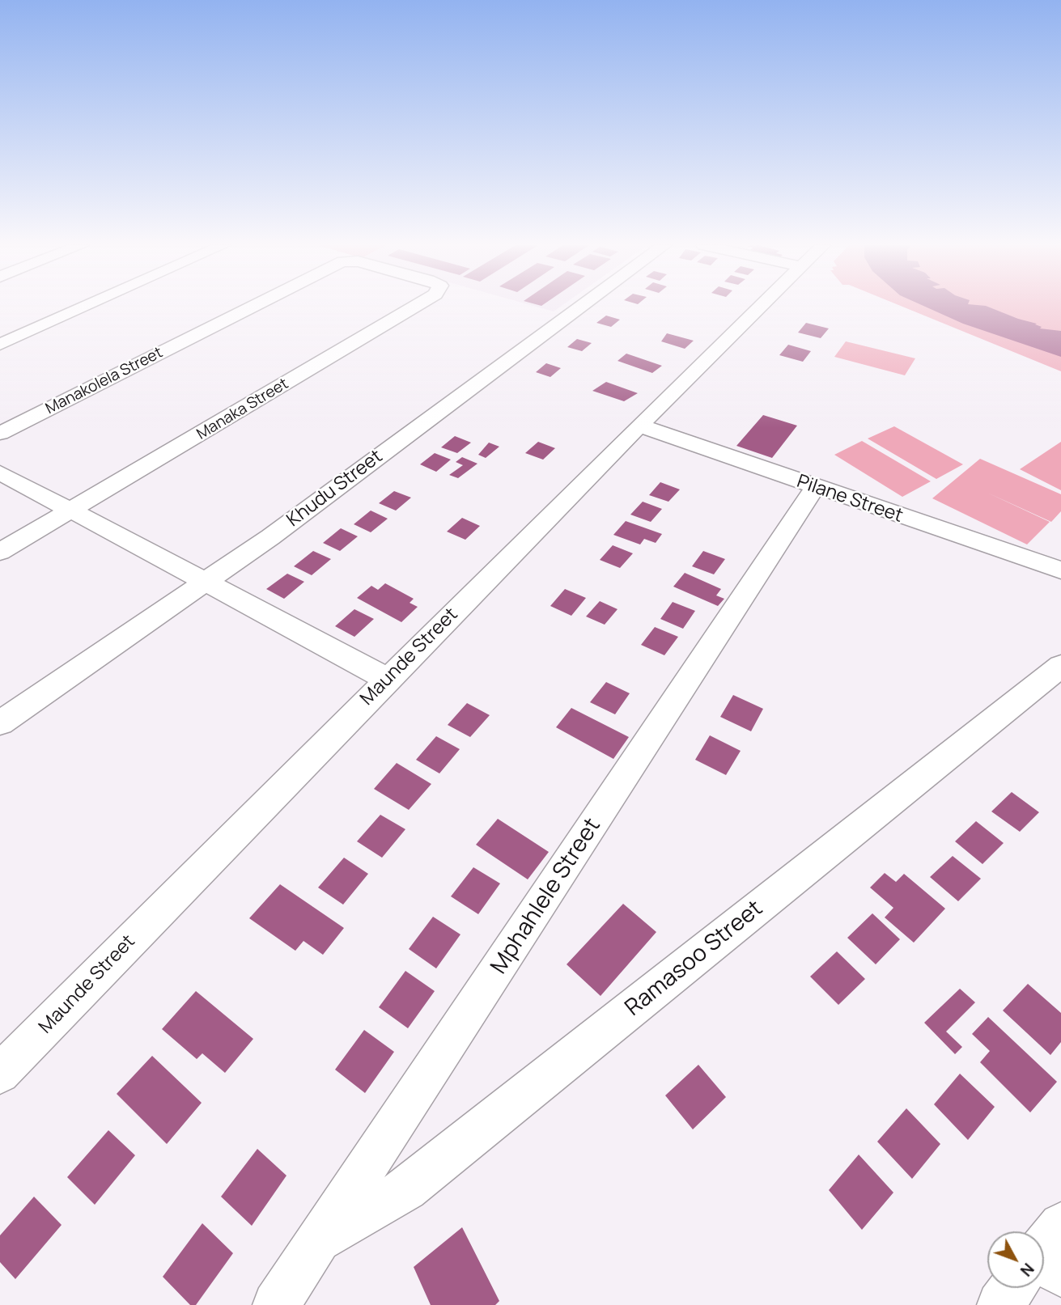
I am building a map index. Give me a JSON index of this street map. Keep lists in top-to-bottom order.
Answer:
{
  "streets": {
    "street": [
      "Manakolela Street",
      "Manaka Street",
      "Khudu Street",
      "Pilane Street",
      "Maunde Street",
      "Mphahlele Street",
      "Ramasoo Street"
    ]
  },
  "crossings": [
    ["Pilane Street", "Maunde Street"],
    ["Pilane Street", "Mphahlele Street"],
    ["Mphahlele Street", "Ramasoo Street"]
  ],
  "north": "bottom right"
}
